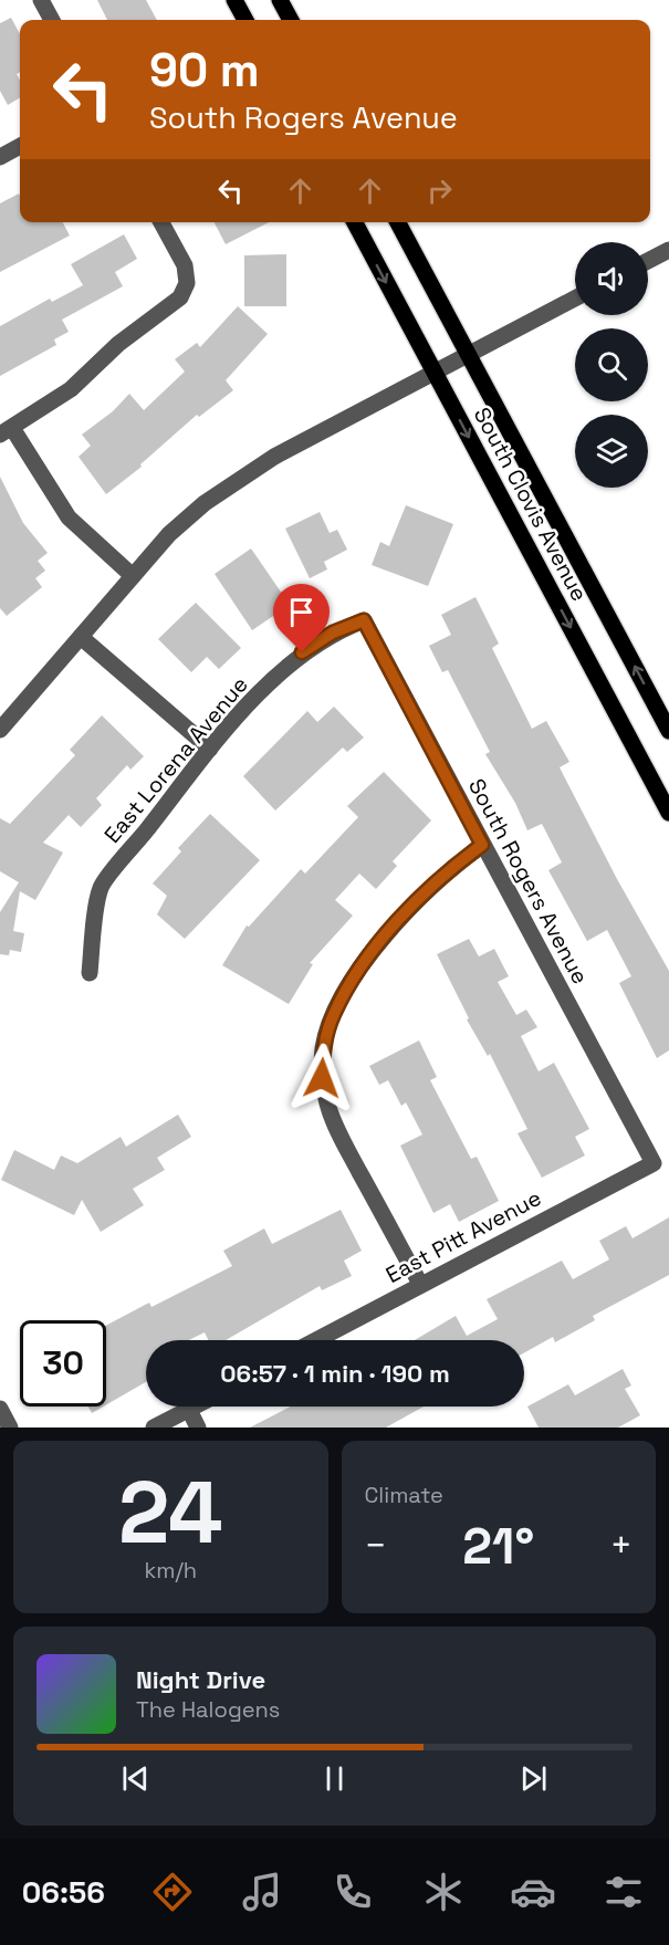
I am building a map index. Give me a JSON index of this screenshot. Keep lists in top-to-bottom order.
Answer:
{
  "streets": {
    "main road": ["South Clovis Avenue"],
    "street": ["East Lorena Avenue", "South Rogers Avenue", "East Pitt Avenue"]
  },
  "crossings": [
    ["East Lorena Avenue", "South Rogers Avenue"],
    ["South Rogers Avenue", "East Pitt Avenue"]
  ],
  "page": {
    "turn": ["90 m", "South Rogers Avenue"],
    "limit": "30",
    "trip": "06:57 · 1 min · 190 m",
    "tile": [
      ["24", "km/h"],
      "Climate"
    ],
    "heat": ["−", "21°", "+"],
    "song": ["Night Drive", "The Halogens"],
    "tabs": "06:56"
  }
}
